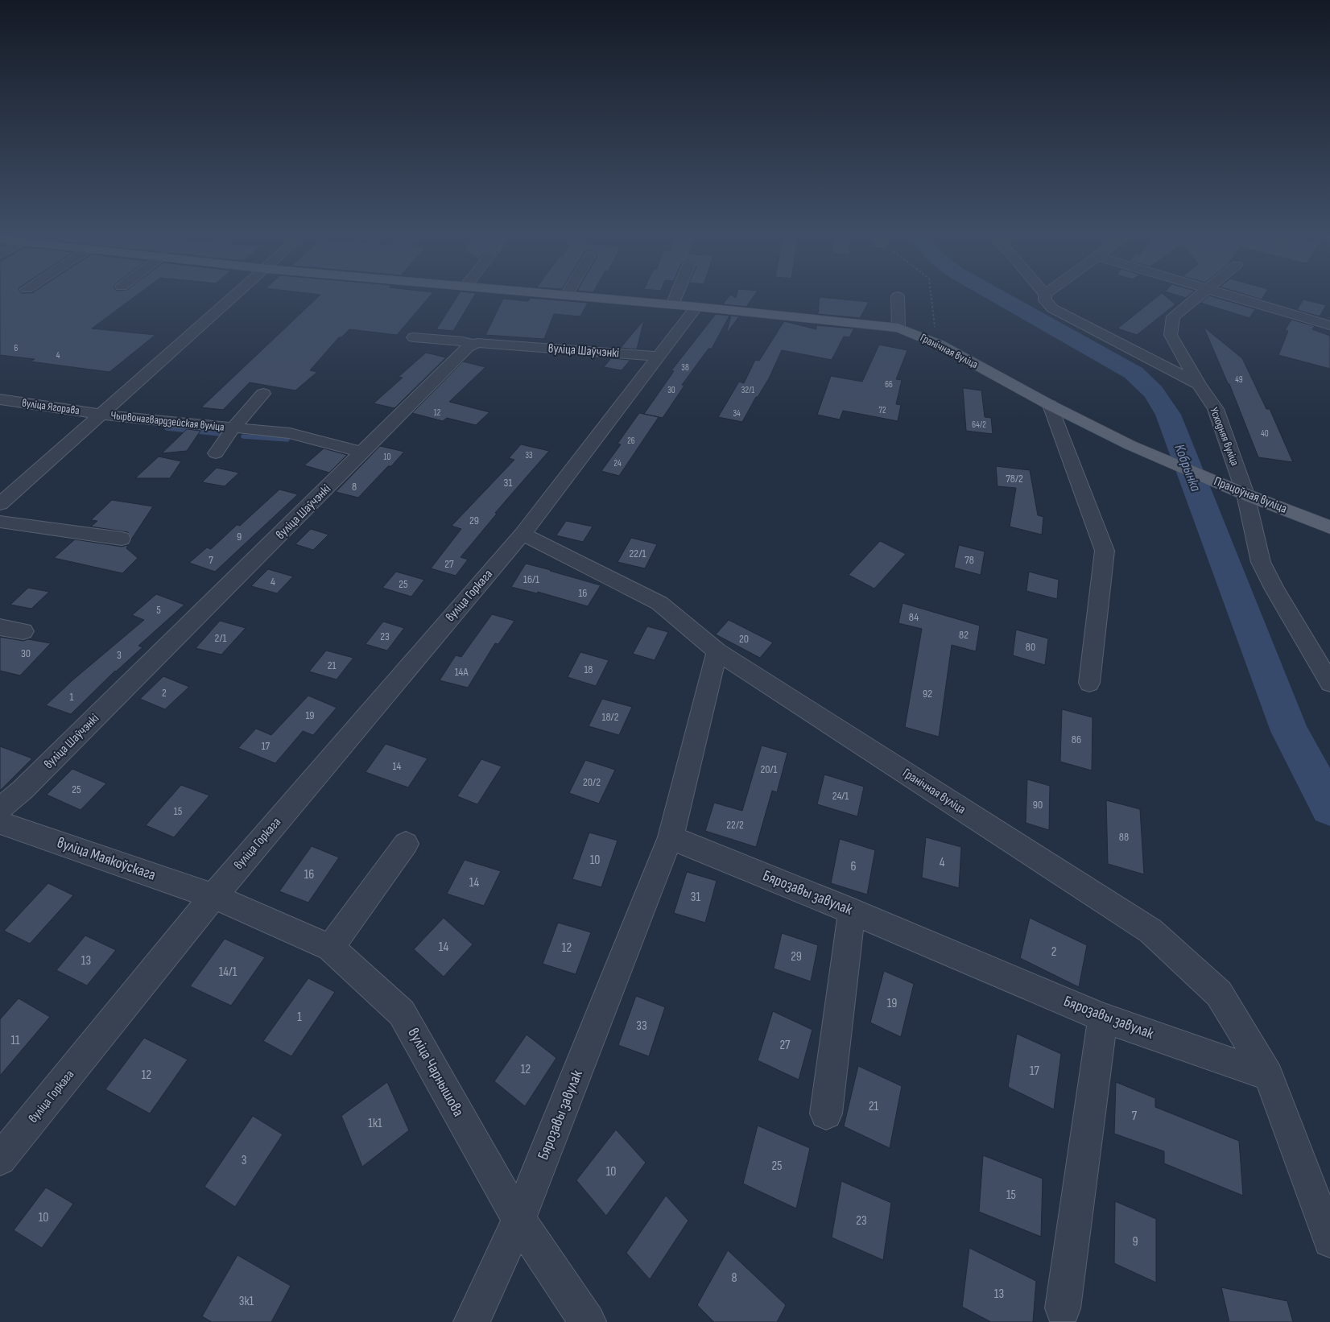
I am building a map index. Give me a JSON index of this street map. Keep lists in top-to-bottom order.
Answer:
{
  "streets": {
    "main road": ["Гранічная вуліца", "Працоўная вуліца"],
    "street": [
      "вуліца Шаўчэнкі",
      "вуліца Ягорава",
      "Чырвонагвардзейская вуліца",
      "Усходняя вуліца",
      "вуліца Горкага",
      "вуліца Маякоўскага",
      "Бярозавы завулак",
      "вуліца Чарнышова"
    ]
  },
  "crossings": [
    ["вуліца Шаўчэнкі", "Чырвонагвардзейская вуліца"],
    ["вуліца Шаўчэнкі", "вуліца Горкага"],
    ["Гранічная вуліца", "Працоўная вуліца"],
    ["Гранічная вуліца", "вуліца Горкага"],
    ["Гранічная вуліца", "Бярозавы завулак"],
    ["вуліца Ягорава", "Чырвонагвардзейская вуліца"],
    ["Усходняя вуліца", "Працоўная вуліца"],
    ["вуліца Горкага", "вуліца Маякоўскага"],
    ["вуліца Горкага", "вуліца Чарнышова"],
    ["вуліца Маякоўскага", "вуліца Чарнышова"],
    ["Бярозавы завулак", "вуліца Чарнышова"]
  ],
  "water": ["Кобрынка"],
  "house_numbers": [
    "6",
    "4",
    "38",
    "49",
    "66",
    "30",
    "32/1",
    "72",
    "12",
    "34",
    "64/2",
    "40",
    "26",
    "33",
    "10",
    "24",
    "78/2",
    "31",
    "8",
    "29",
    "9",
    "22/1",
    "7",
    "78",
    "27",
    "16/1",
    "4",
    "25",
    "16",
    "5",
    "84",
    "82",
    "23",
    "2/1",
    "20",
    "80",
    "30",
    "3",
    "21",
    "18",
    "14А",
    "2",
    "92",
    "1",
    "19",
    "18/2",
    "86",
    "17",
    "14",
    "20/1",
    "20/2",
    "25",
    "24/1",
    "90",
    "15",
    "22/2",
    "88",
    "10",
    "4",
    "6",
    "16",
    "14",
    "31",
    "14",
    "12",
    "2",
    "29",
    "13",
    "14/1",
    "19",
    "1",
    "33",
    "11",
    "27",
    "12",
    "17",
    "12",
    "21",
    "7",
    "1к1",
    "3",
    "25",
    "10",
    "15",
    "10",
    "23",
    "9",
    "8",
    "13",
    "3к1"
  ]
}
